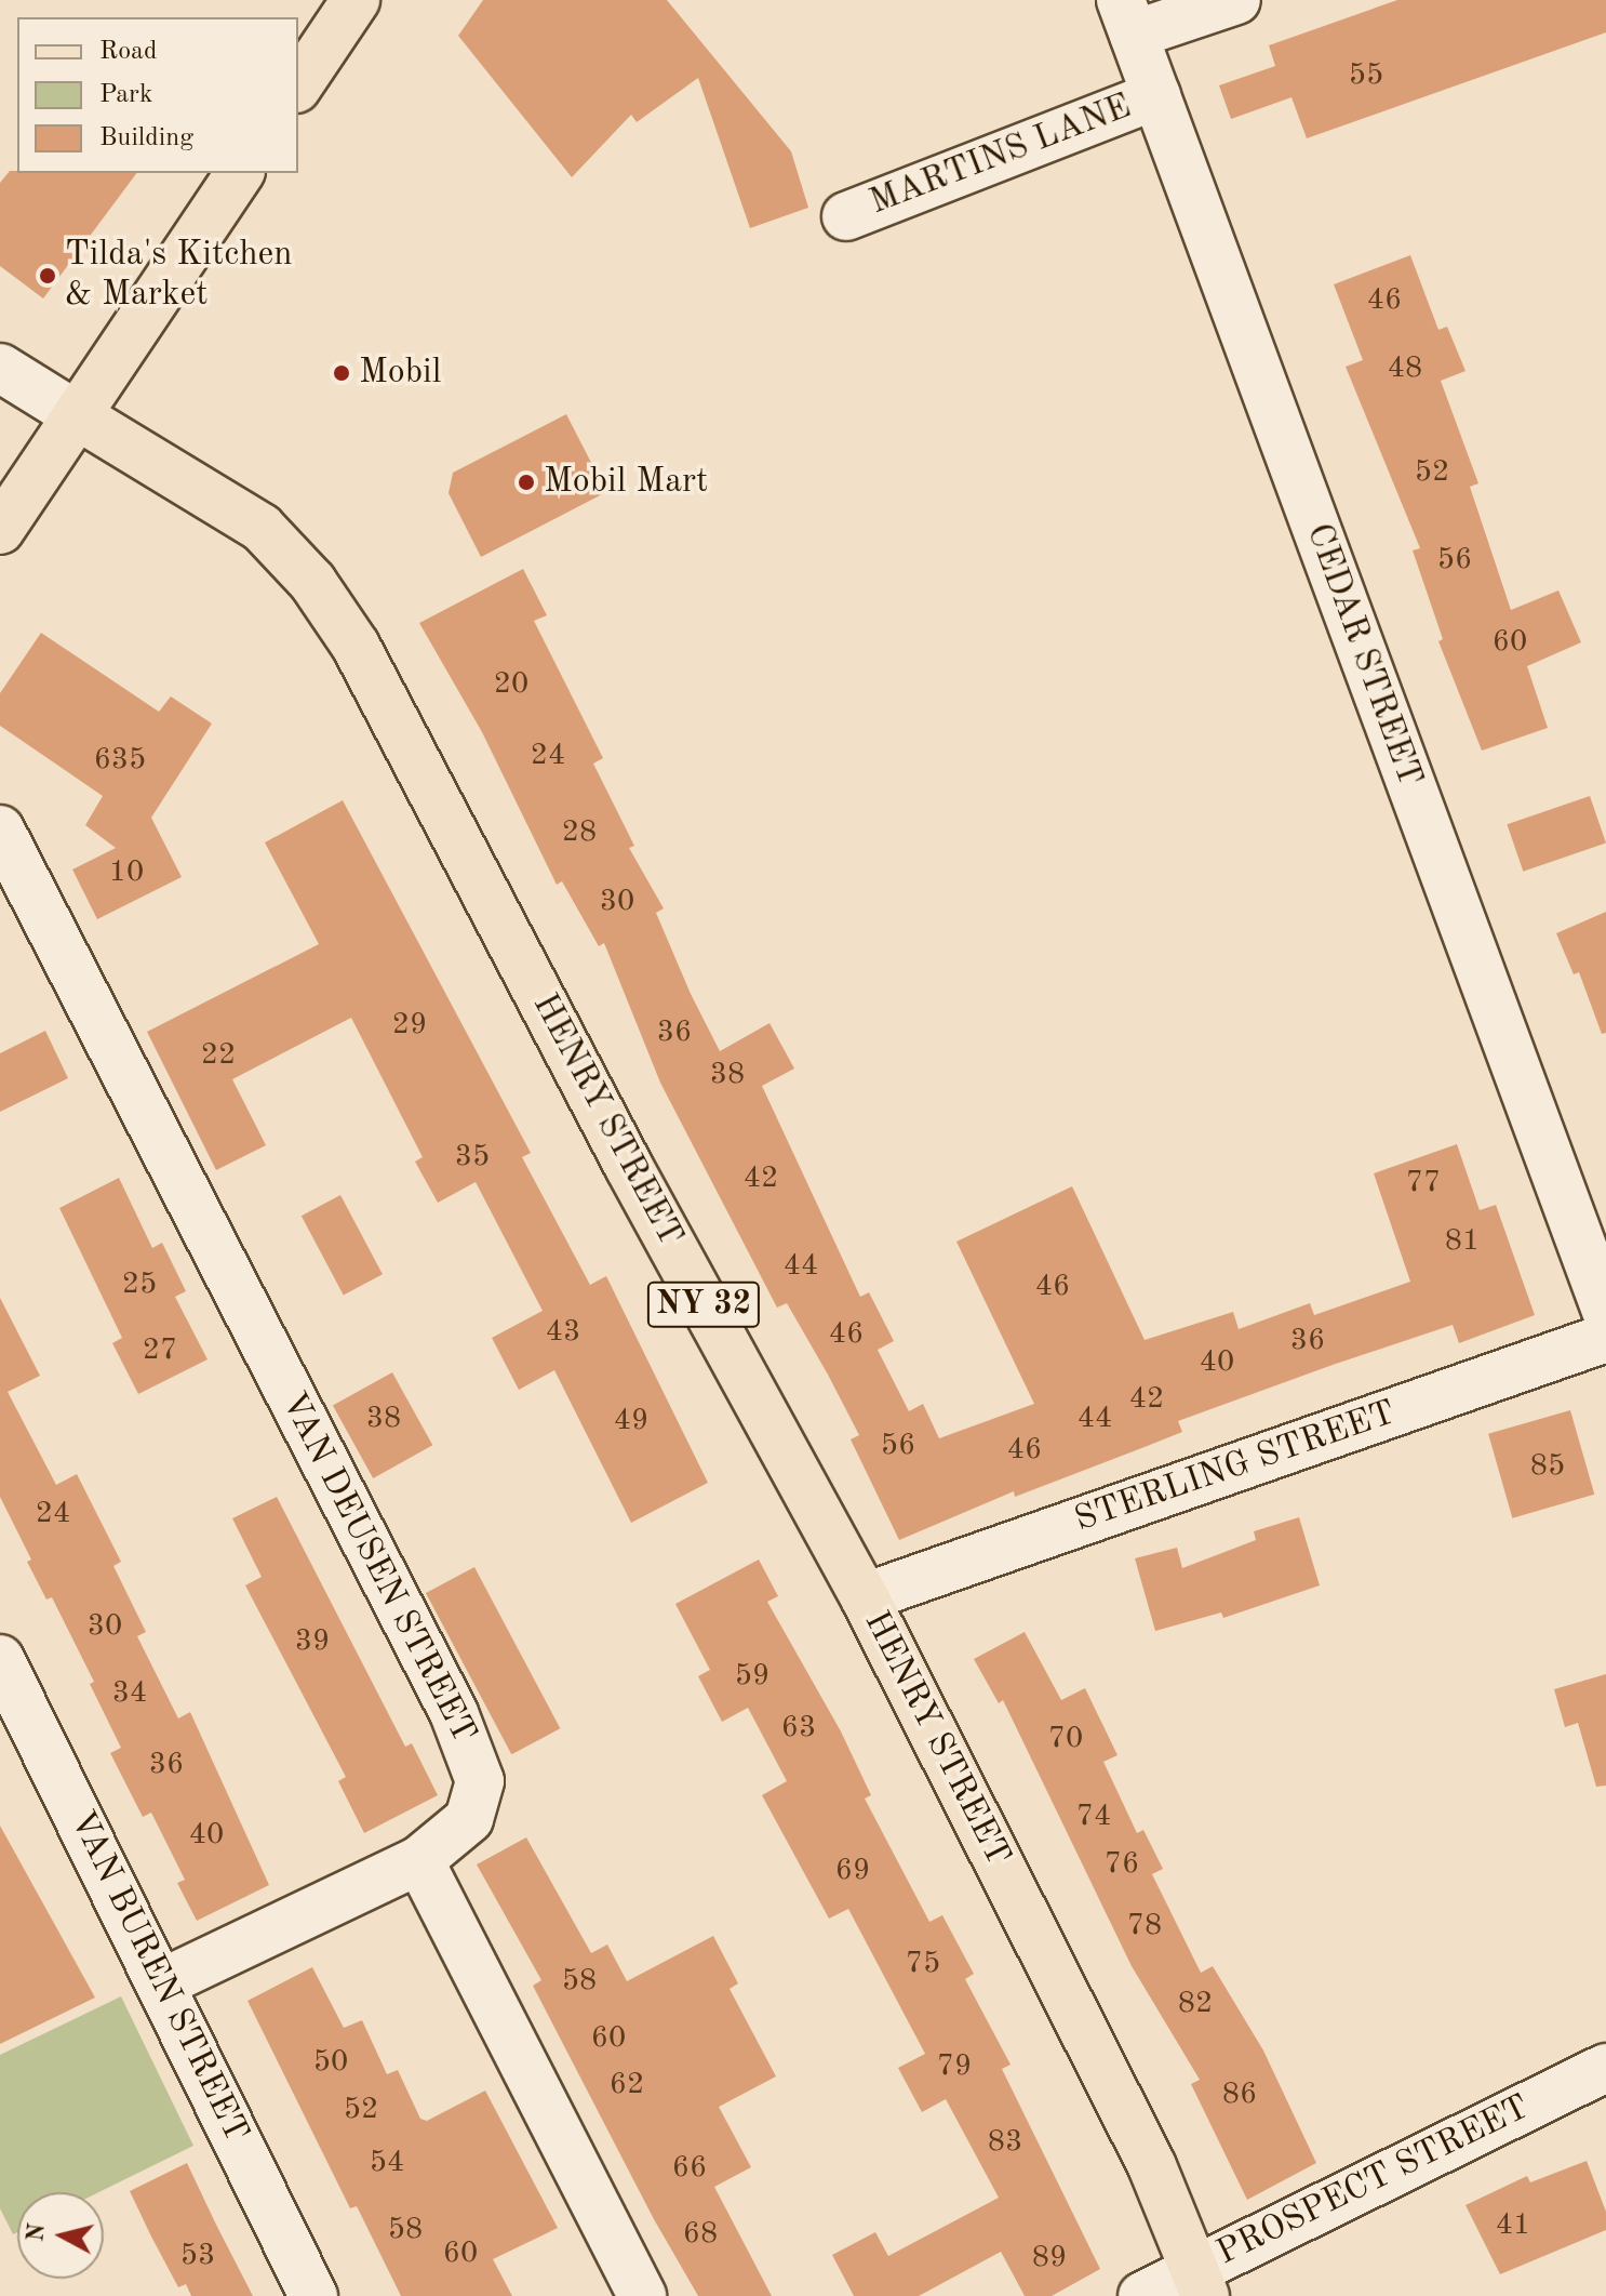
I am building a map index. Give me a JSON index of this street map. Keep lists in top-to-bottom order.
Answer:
{
  "streets": {
    "main road": ["HENRY STREET", "NY 32"],
    "street": [
      "MARTINS LANE",
      "CEDAR STREET",
      "STERLING STREET",
      "VAN DEUSEN STREET",
      "VAN BUREN STREET",
      "PROSPECT STREET"
    ]
  },
  "crossings": [
    ["MARTINS LANE", "CEDAR STREET"],
    ["HENRY STREET", "STERLING STREET"],
    ["HENRY STREET", "PROSPECT STREET"],
    ["VAN DEUSEN STREET", "VAN BUREN STREET"]
  ],
  "places": ["Tilda's Kitchen & Market", "Mobil", "Mobil Mart"],
  "house_numbers": [
    "55",
    "46",
    "48",
    "52",
    "56",
    "60",
    "20",
    "24",
    "635",
    "28",
    "10",
    "30",
    "29",
    "36",
    "22",
    "38",
    "35",
    "42",
    "77",
    "81",
    "44",
    "25",
    "46",
    "43",
    "46",
    "36",
    "27",
    "40",
    "42",
    "38",
    "44",
    "49",
    "56",
    "46",
    "85",
    "24",
    "30",
    "39",
    "59",
    "34",
    "63",
    "70",
    "36",
    "74",
    "40",
    "76",
    "69",
    "78",
    "75",
    "58",
    "82",
    "60",
    "50",
    "79",
    "62",
    "86",
    "52",
    "83",
    "54",
    "66",
    "41",
    "58",
    "68",
    "60",
    "53",
    "89"
  ],
  "legend": ["Road", "Park", "Building"],
  "north": "left"
}
